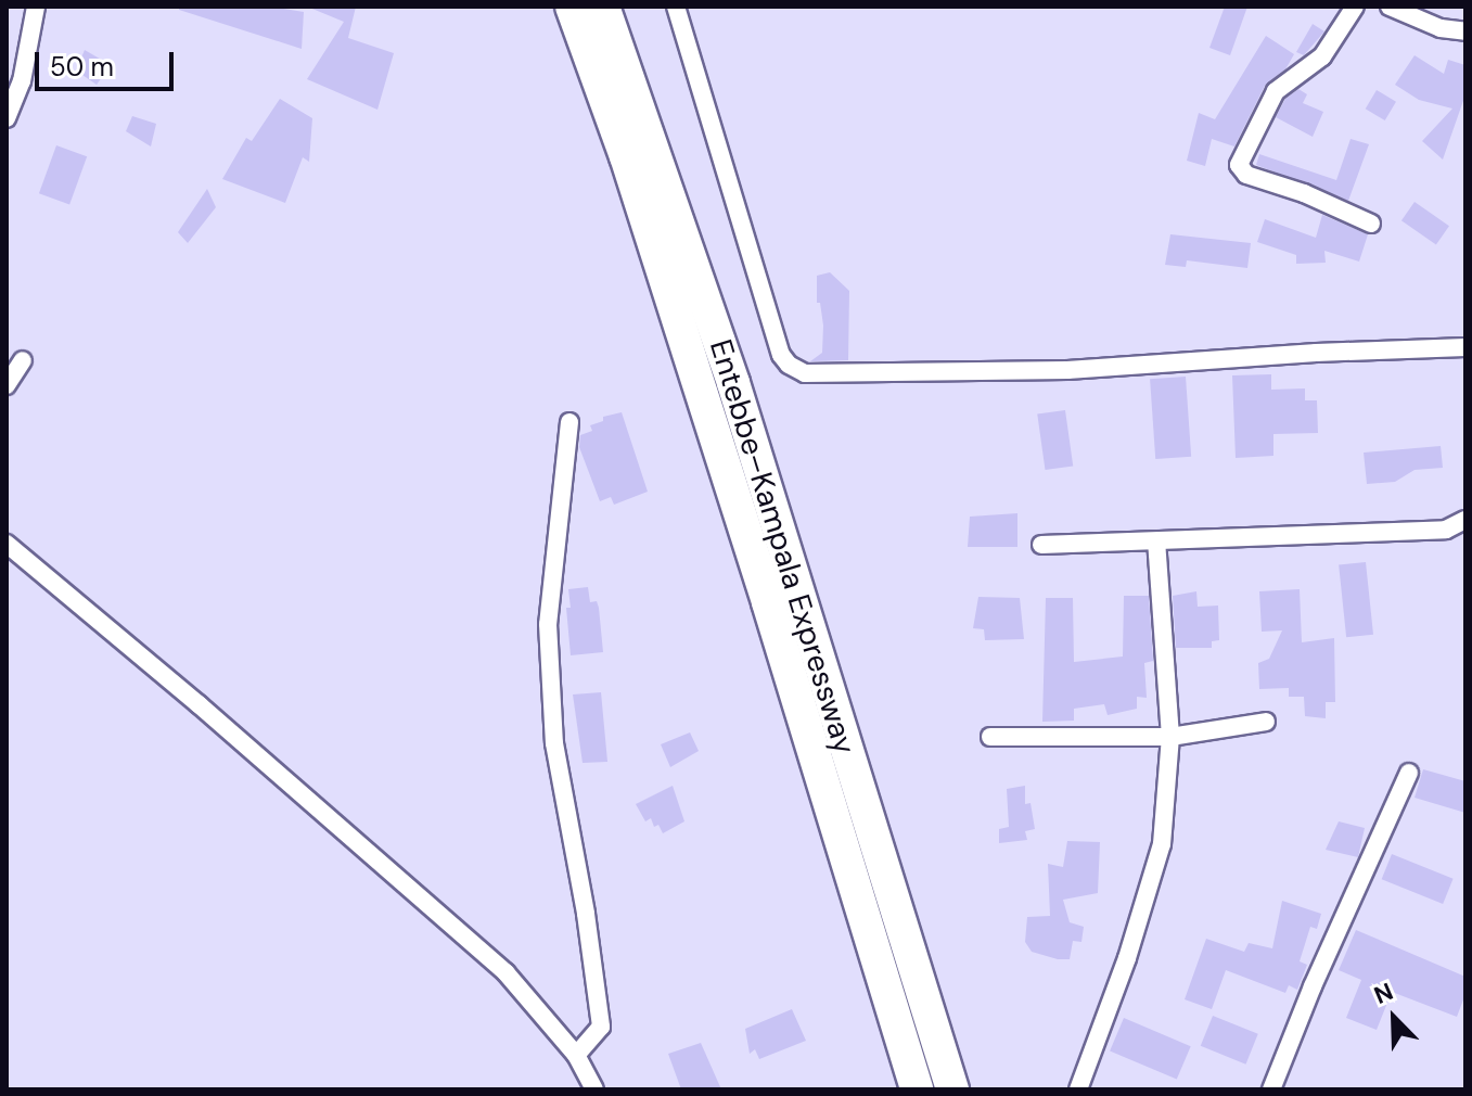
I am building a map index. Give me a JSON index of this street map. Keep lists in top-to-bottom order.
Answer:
{
  "streets": {
    "highway": ["Entebbe–Kampala Expressway"]
  },
  "scale_bar": "50 m",
  "north": "top left"
}
